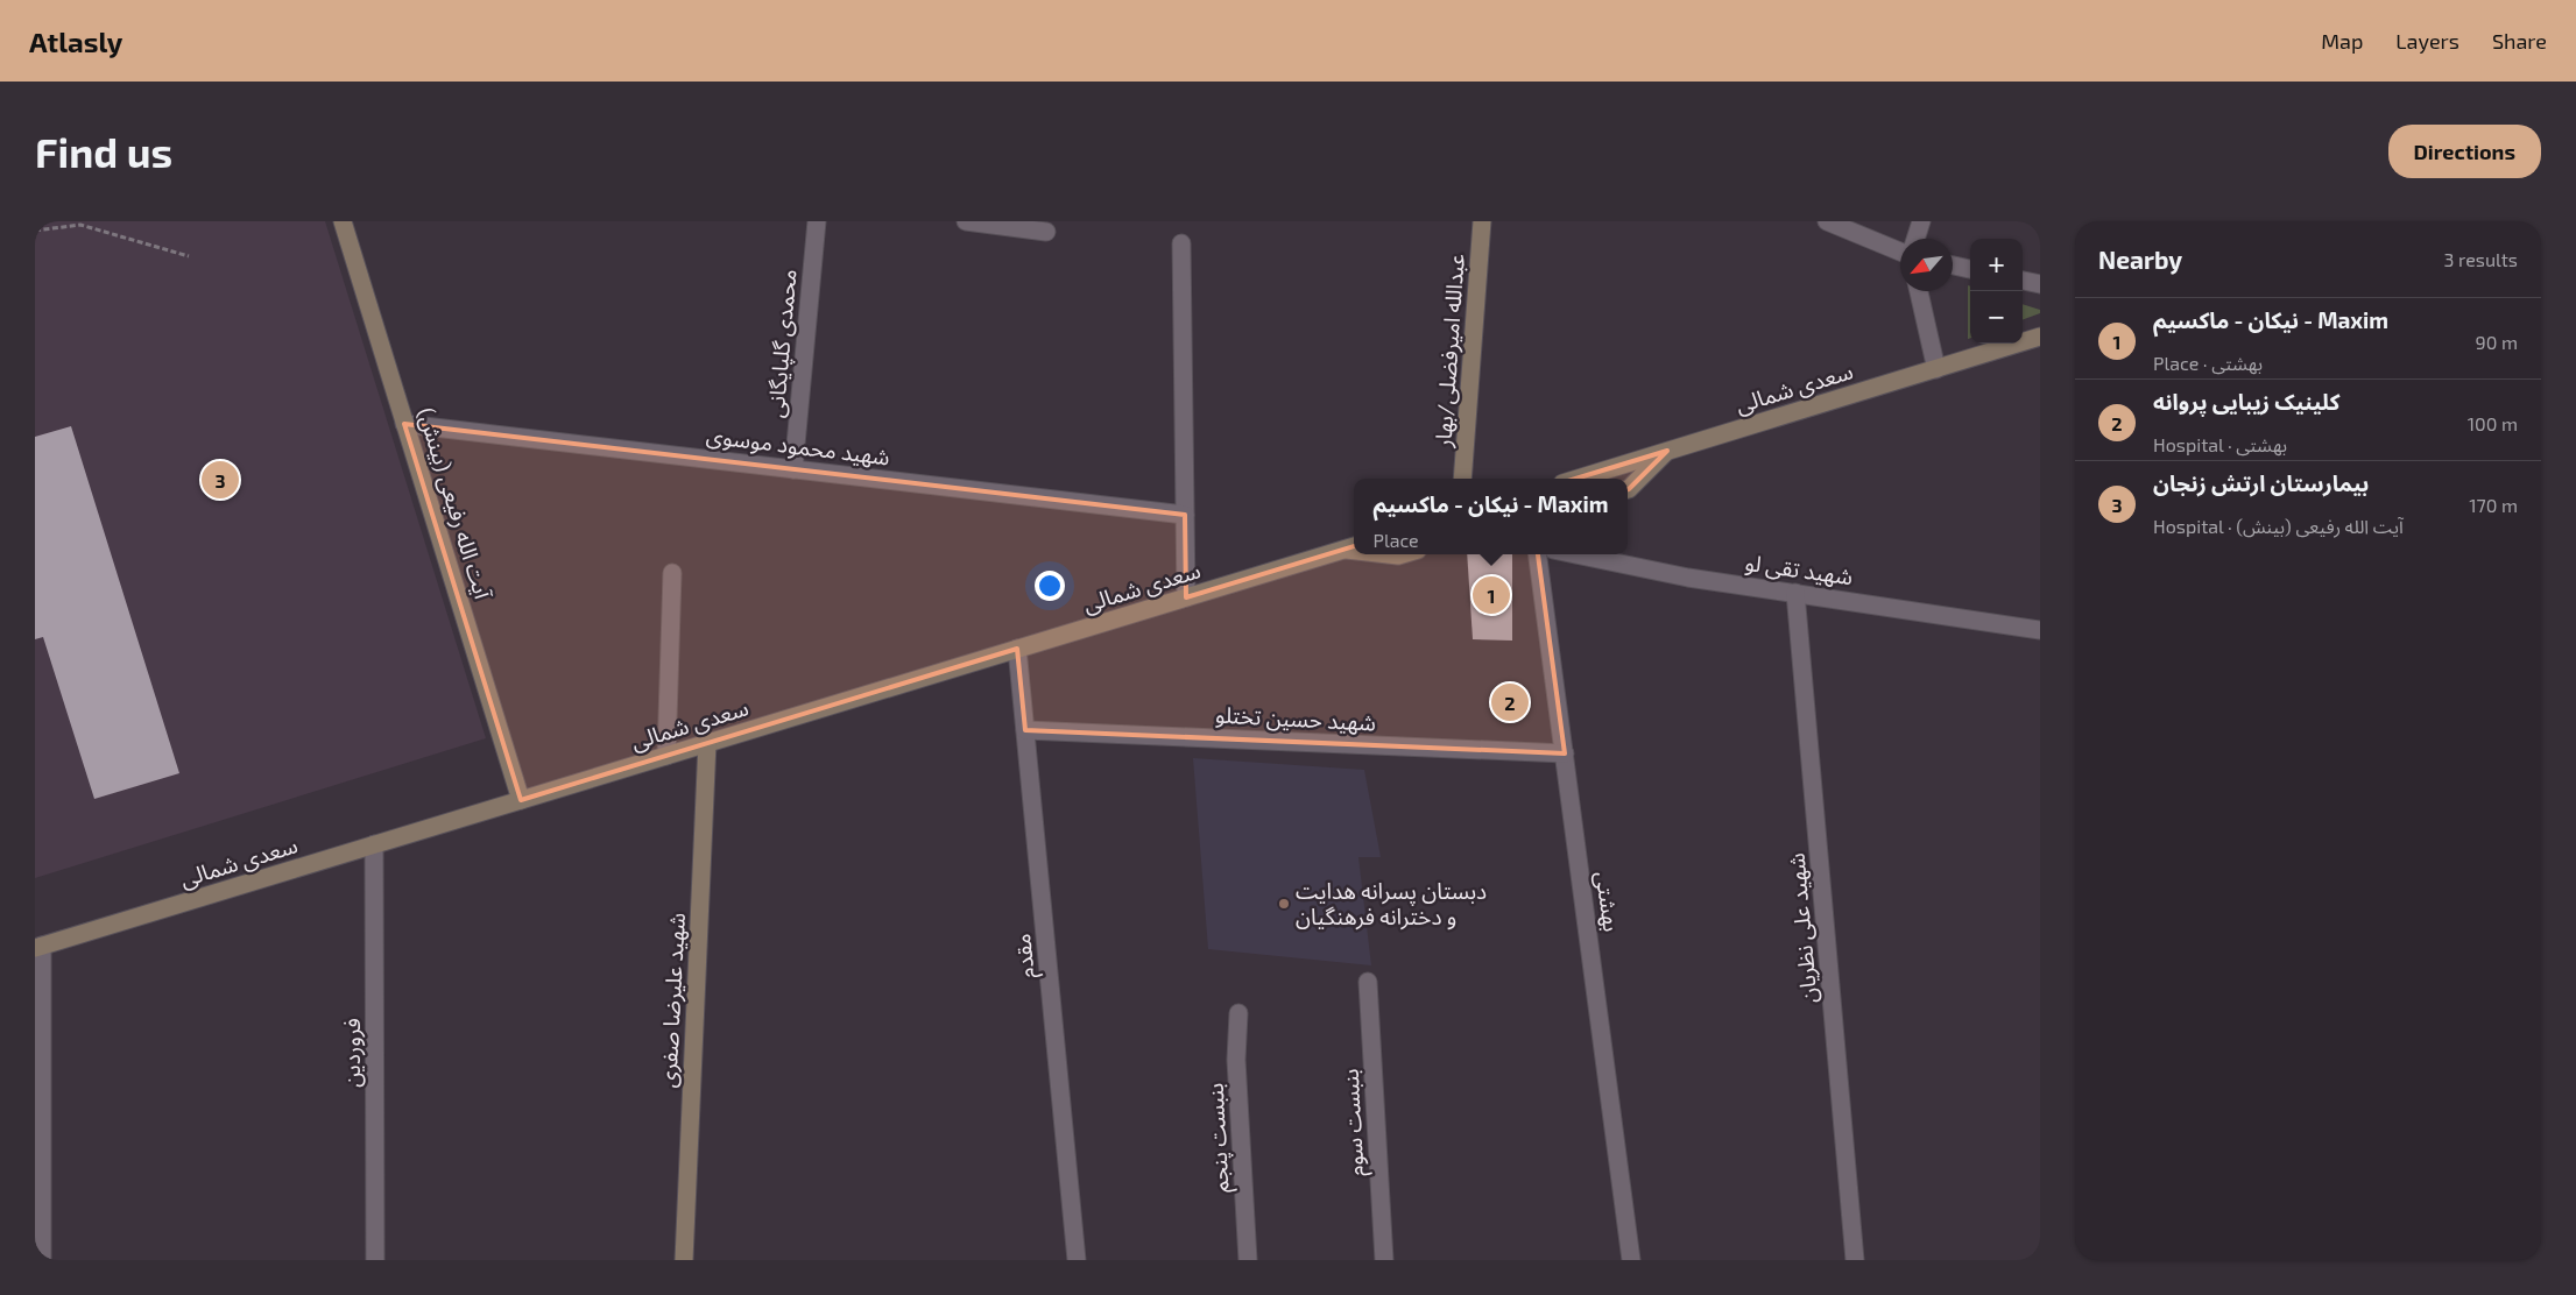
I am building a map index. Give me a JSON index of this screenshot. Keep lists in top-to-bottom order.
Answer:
{
  "streets": {
    "main road": [
      "عبدالله امیرفضلی/بهار",
      "سعدی شمالی",
      "آیت الله رفیعی (بینش)",
      "شهید علیرضا صفری"
    ],
    "street": [
      "محمدی گلپایگانی",
      "شهید محمود موسوی",
      "شهید تقی لو",
      "شهید حسین تختلو",
      "بهشتی",
      "شهید علی نظریان",
      "مقدم",
      "فروردین",
      "بنبست سوم",
      "بنبست پنجم"
    ]
  },
  "crossings": [
    ["محمدی گلپایگانی", "شهید محمود موسوی"],
    ["سعدی شمالی", "آیت الله رفیعی (بینش)"],
    ["سعدی شمالی", "مقدم"],
    ["سعدی شمالی", "شهید علیرضا صفری"],
    ["سعدی شمالی", "فروردین"],
    ["شهید محمود موسوی", "آیت الله رفیعی (بینش)"],
    ["شهید تقی لو", "شهید علی نظریان"],
    ["شهید حسین تختلو", "بهشتی"],
    ["شهید حسین تختلو", "مقدم"]
  ],
  "places": ["دبستان پسرانه هدایت و دخترانه فرهنگیان"],
  "north": "bottom left",
  "page": {
    "header": "Atlasly",
    "nav": ["Map", "Layers", "Share"],
    "buttons": "Directions",
    "title": "Find us",
    "heading": ["Nearby", "3 results"],
    "map_buttons": ["+", "−"],
    "list": [
      {
        "mark": "1",
        "name": "نیکان - ماکسیم - Maxim",
        "note": "Place · بهشتی",
        "value": "90 m"
      },
      {
        "mark": "2",
        "name": "کلینیک زیبایی پروانه",
        "note": "Hospital · بهشتی",
        "value": "100 m"
      },
      {
        "mark": "3",
        "name": "بیمارستان ارتش زنجان",
        "note": "Hospital · آیت الله رفیعی (بینش)",
        "value": "170 m"
      }
    ],
    "pins": ["3", "1", "2"],
    "popup": ["نیکان - ماکسیم - Maxim", "Place"]
  }
}
